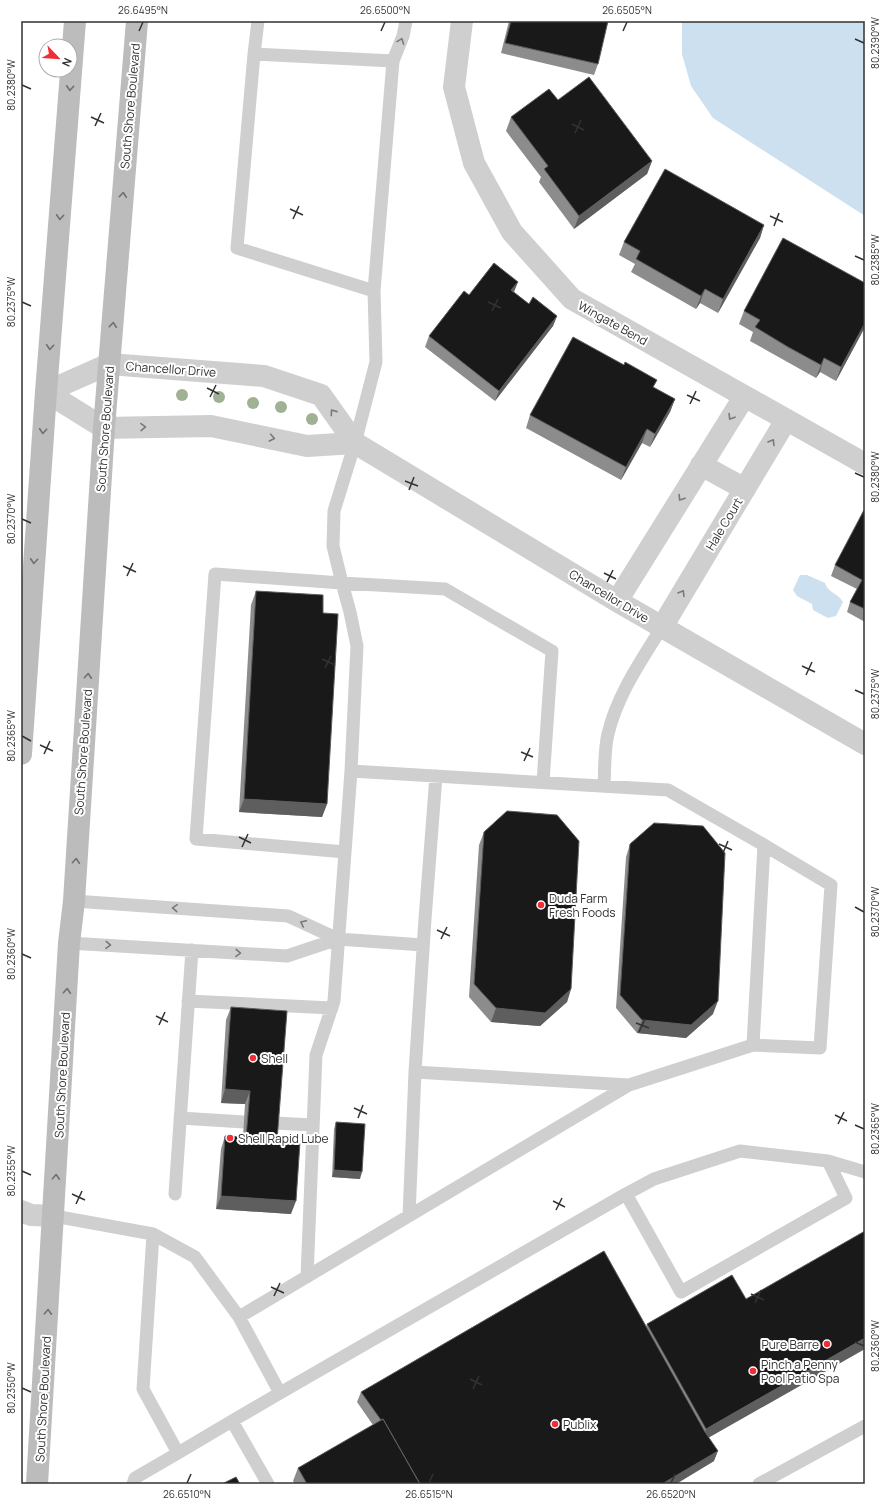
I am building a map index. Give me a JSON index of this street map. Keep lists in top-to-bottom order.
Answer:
{
  "streets": {
    "street": [
      "South Shore Boulevard",
      "Wingate Bend",
      "Chancellor Drive",
      "Hale Court"
    ]
  },
  "crossings": [
    ["South Shore Boulevard", "Chancellor Drive"],
    ["Wingate Bend", "Hale Court"],
    ["Chancellor Drive", "Hale Court"]
  ],
  "places": [
    "Duda Farm Fresh Foods",
    "Shell",
    "Shell Rapid Lube",
    "Pure Barre",
    "Pinch a Penny Pool Patio Spa",
    "Publix"
  ],
  "north": "bottom right",
  "coordinates": [
    "26.6495°N",
    "26.6500°N",
    "26.6505°N",
    "80.2390°W",
    "80.2380°W",
    "80.2385°W",
    "80.2375°W",
    "80.2370°W",
    "80.2365°W",
    "80.2360°W",
    "80.2355°W",
    "80.2350°W",
    "26.6510°N",
    "26.6515°N",
    "26.6520°N"
  ]
}
